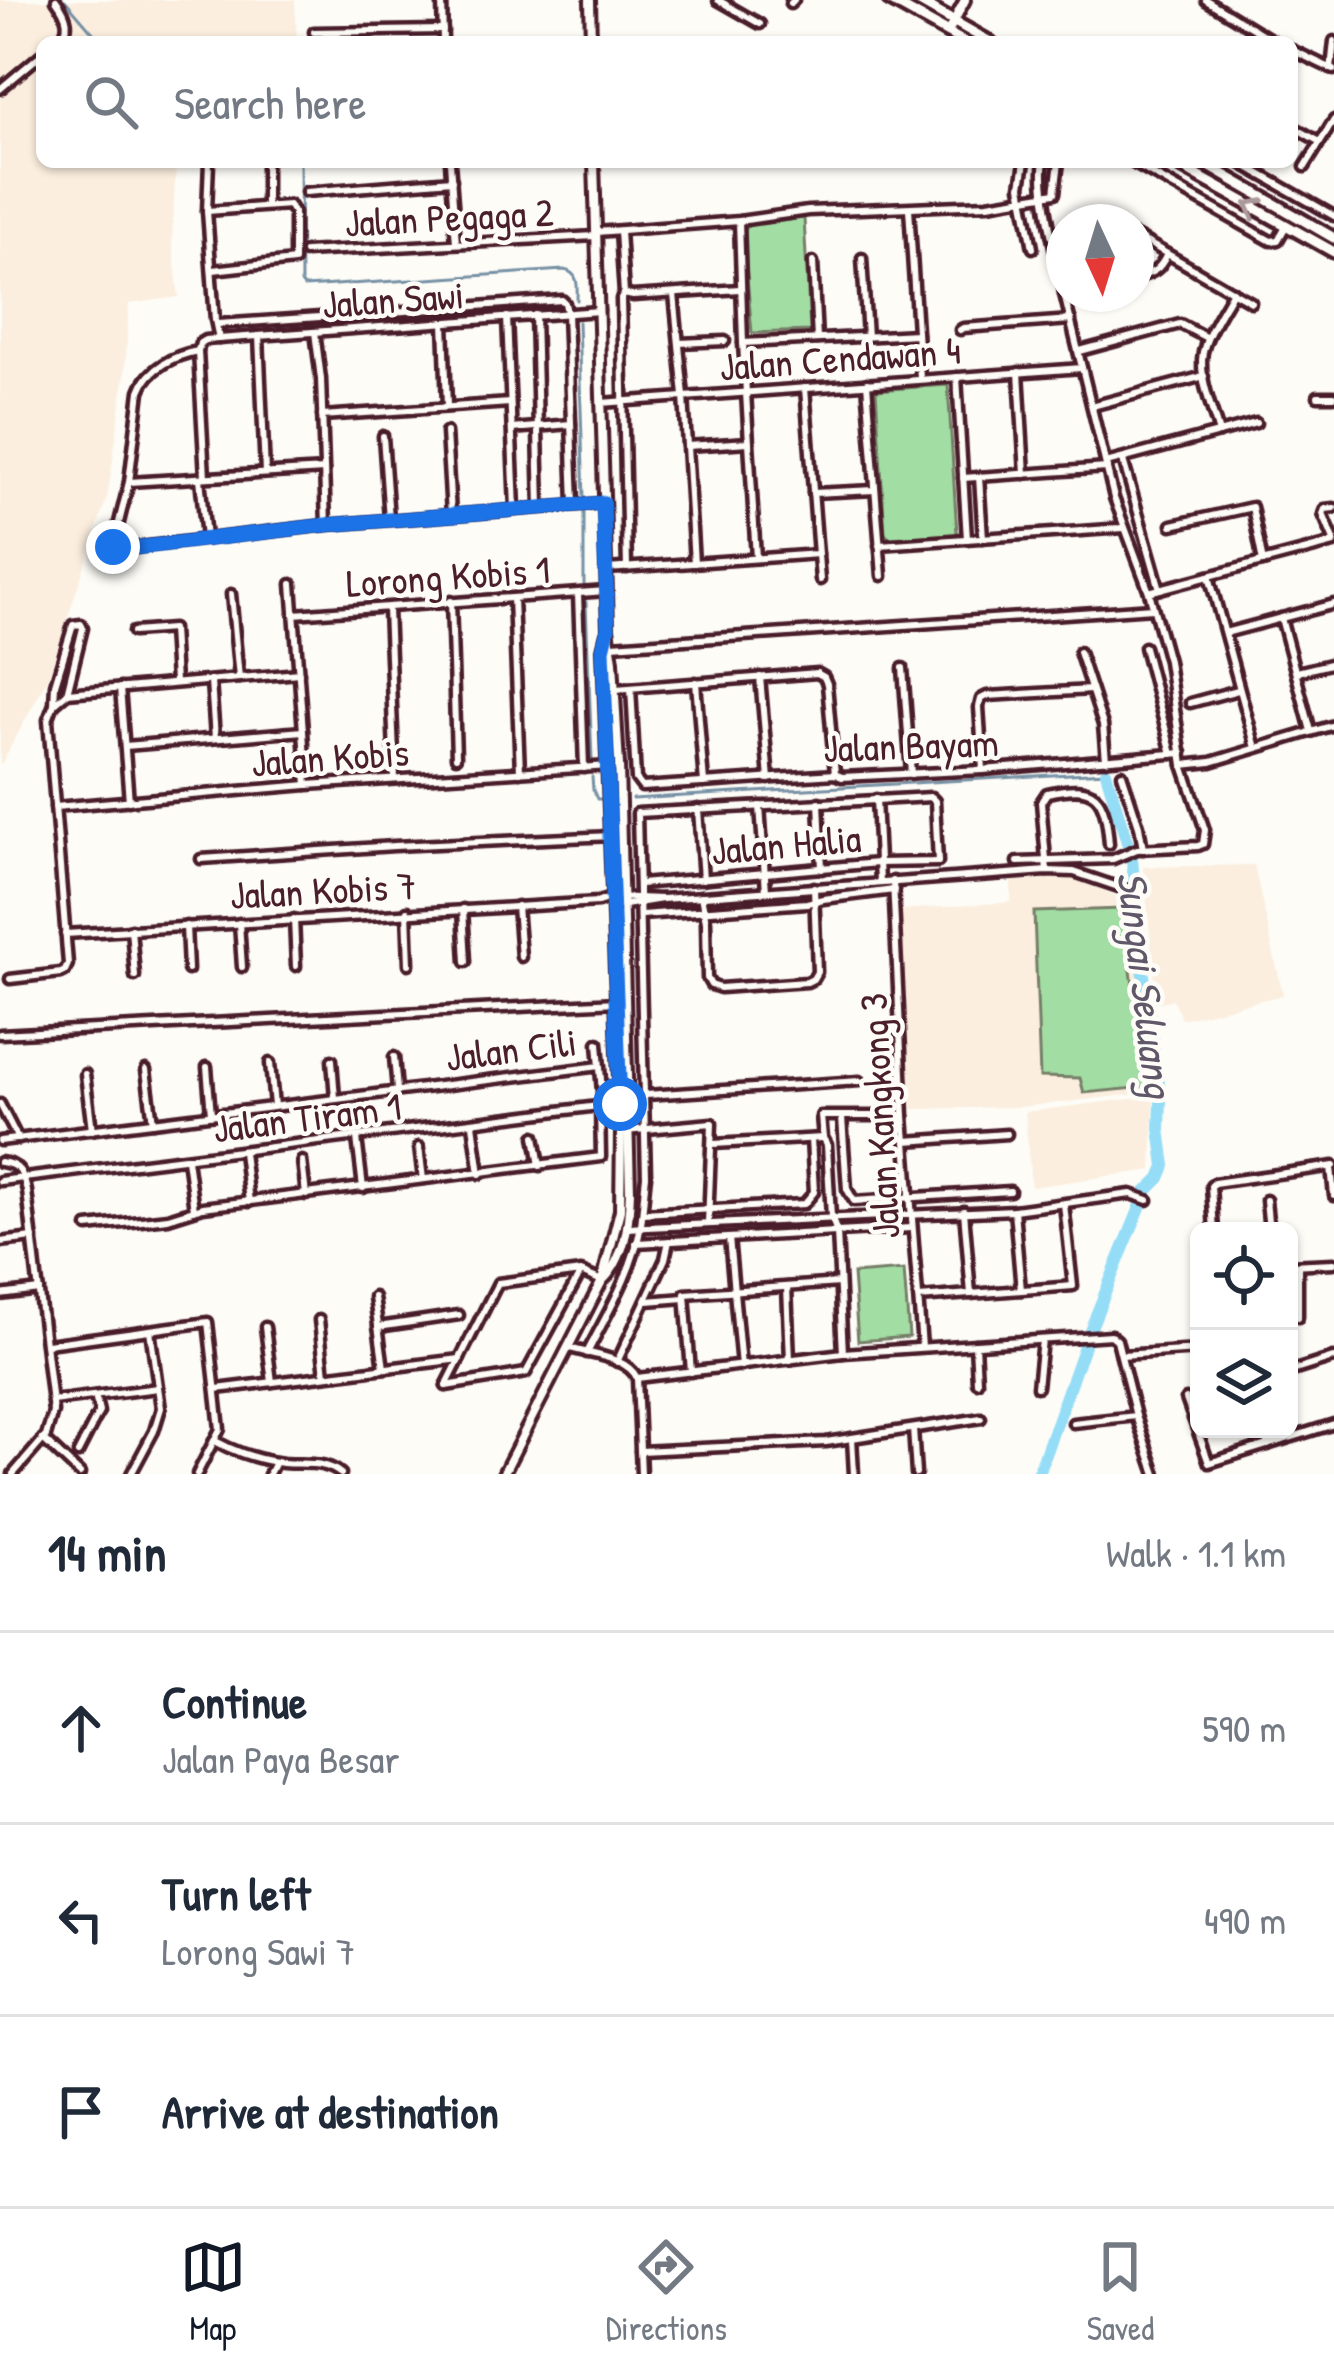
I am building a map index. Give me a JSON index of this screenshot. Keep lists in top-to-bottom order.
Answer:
{
  "streets": {
    "street": [
      "Jalan Pegaga 2",
      "Jalan Sawi",
      "Jalan Cendawan 4",
      "Lorong Kobis 1",
      "Jalan Bayam",
      "Jalan Kobis",
      "Jalan Halia",
      "Jalan Kobis 7",
      "Jalan Cili",
      "Jalan Kangkong 3",
      "Jalan Tiram 1"
    ]
  },
  "crossings": [
    ["Jalan Bayam", "Jalan Kobis"],
    ["Jalan Kobis 7", "Jalan Kangkong 3"]
  ],
  "water": ["Sungai Seluang"],
  "north": "bottom",
  "page": {
    "search": "Search here",
    "heading": ["14 min", "Walk · 1.1 km"],
    "list": [
      ["Continue", "Jalan Paya Besar", "590 m"],
      ["Turn left", "Lorong Sawi 7", "490 m"],
      "Arrive at destination"
    ],
    "nav": ["Map", "Directions", "Saved"]
  }
}
